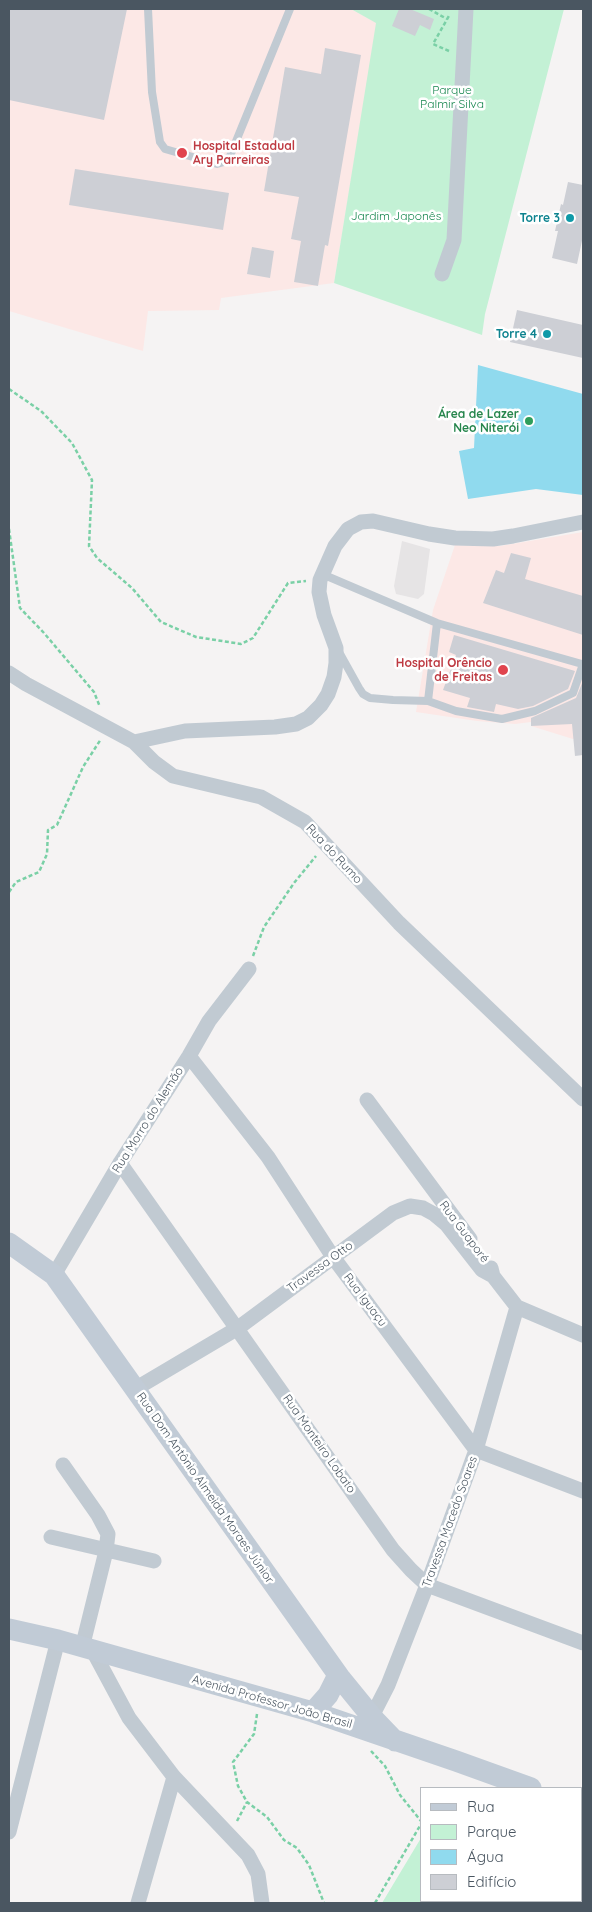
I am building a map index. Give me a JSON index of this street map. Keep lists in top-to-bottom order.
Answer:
{
  "streets": {
    "main road": ["Rua Dom Antônio Almeida Moraes Júnior", "Avenida Professor João Brasil"],
    "street": [
      "Rua do Rumo",
      "Rua Morro do Alemão",
      "Rua Guaporé",
      "Travessa Otto",
      "Rua Iguaçu",
      "Rua Monteiro Lobato",
      "Travessa Macedo Soares"
    ]
  },
  "crossings": [
    ["Rua Morro do Alemão", "Rua Iguaçu"],
    ["Rua Morro do Alemão", "Rua Monteiro Lobato"],
    ["Rua Morro do Alemão", "Rua Dom Antônio Almeida Moraes Júnior"],
    ["Rua Guaporé", "Travessa Otto"],
    ["Rua Guaporé", "Travessa Macedo Soares"],
    ["Travessa Otto", "Rua Iguaçu"],
    ["Travessa Otto", "Rua Monteiro Lobato"],
    ["Travessa Otto", "Rua Dom Antônio Almeida Moraes Júnior"],
    ["Rua Iguaçu", "Travessa Macedo Soares"],
    ["Rua Monteiro Lobato", "Travessa Macedo Soares"],
    ["Rua Dom Antônio Almeida Moraes Júnior", "Travessa Macedo Soares"],
    ["Rua Dom Antônio Almeida Moraes Júnior", "Avenida Professor João Brasil"],
    ["Travessa Macedo Soares", "Avenida Professor João Brasil"]
  ],
  "parks": ["Parque Palmir Silva", "Jardim Japonês"],
  "places": [
    "Hospital Estadual Ary Parreiras",
    "Torre 3",
    "Torre 4",
    "Área de Lazer Neo Niterói",
    "Hospital Orêncio de Freitas"
  ],
  "legend": [
    "Rua",
    "Parque",
    "Água",
    "Edifício"
  ]
}
